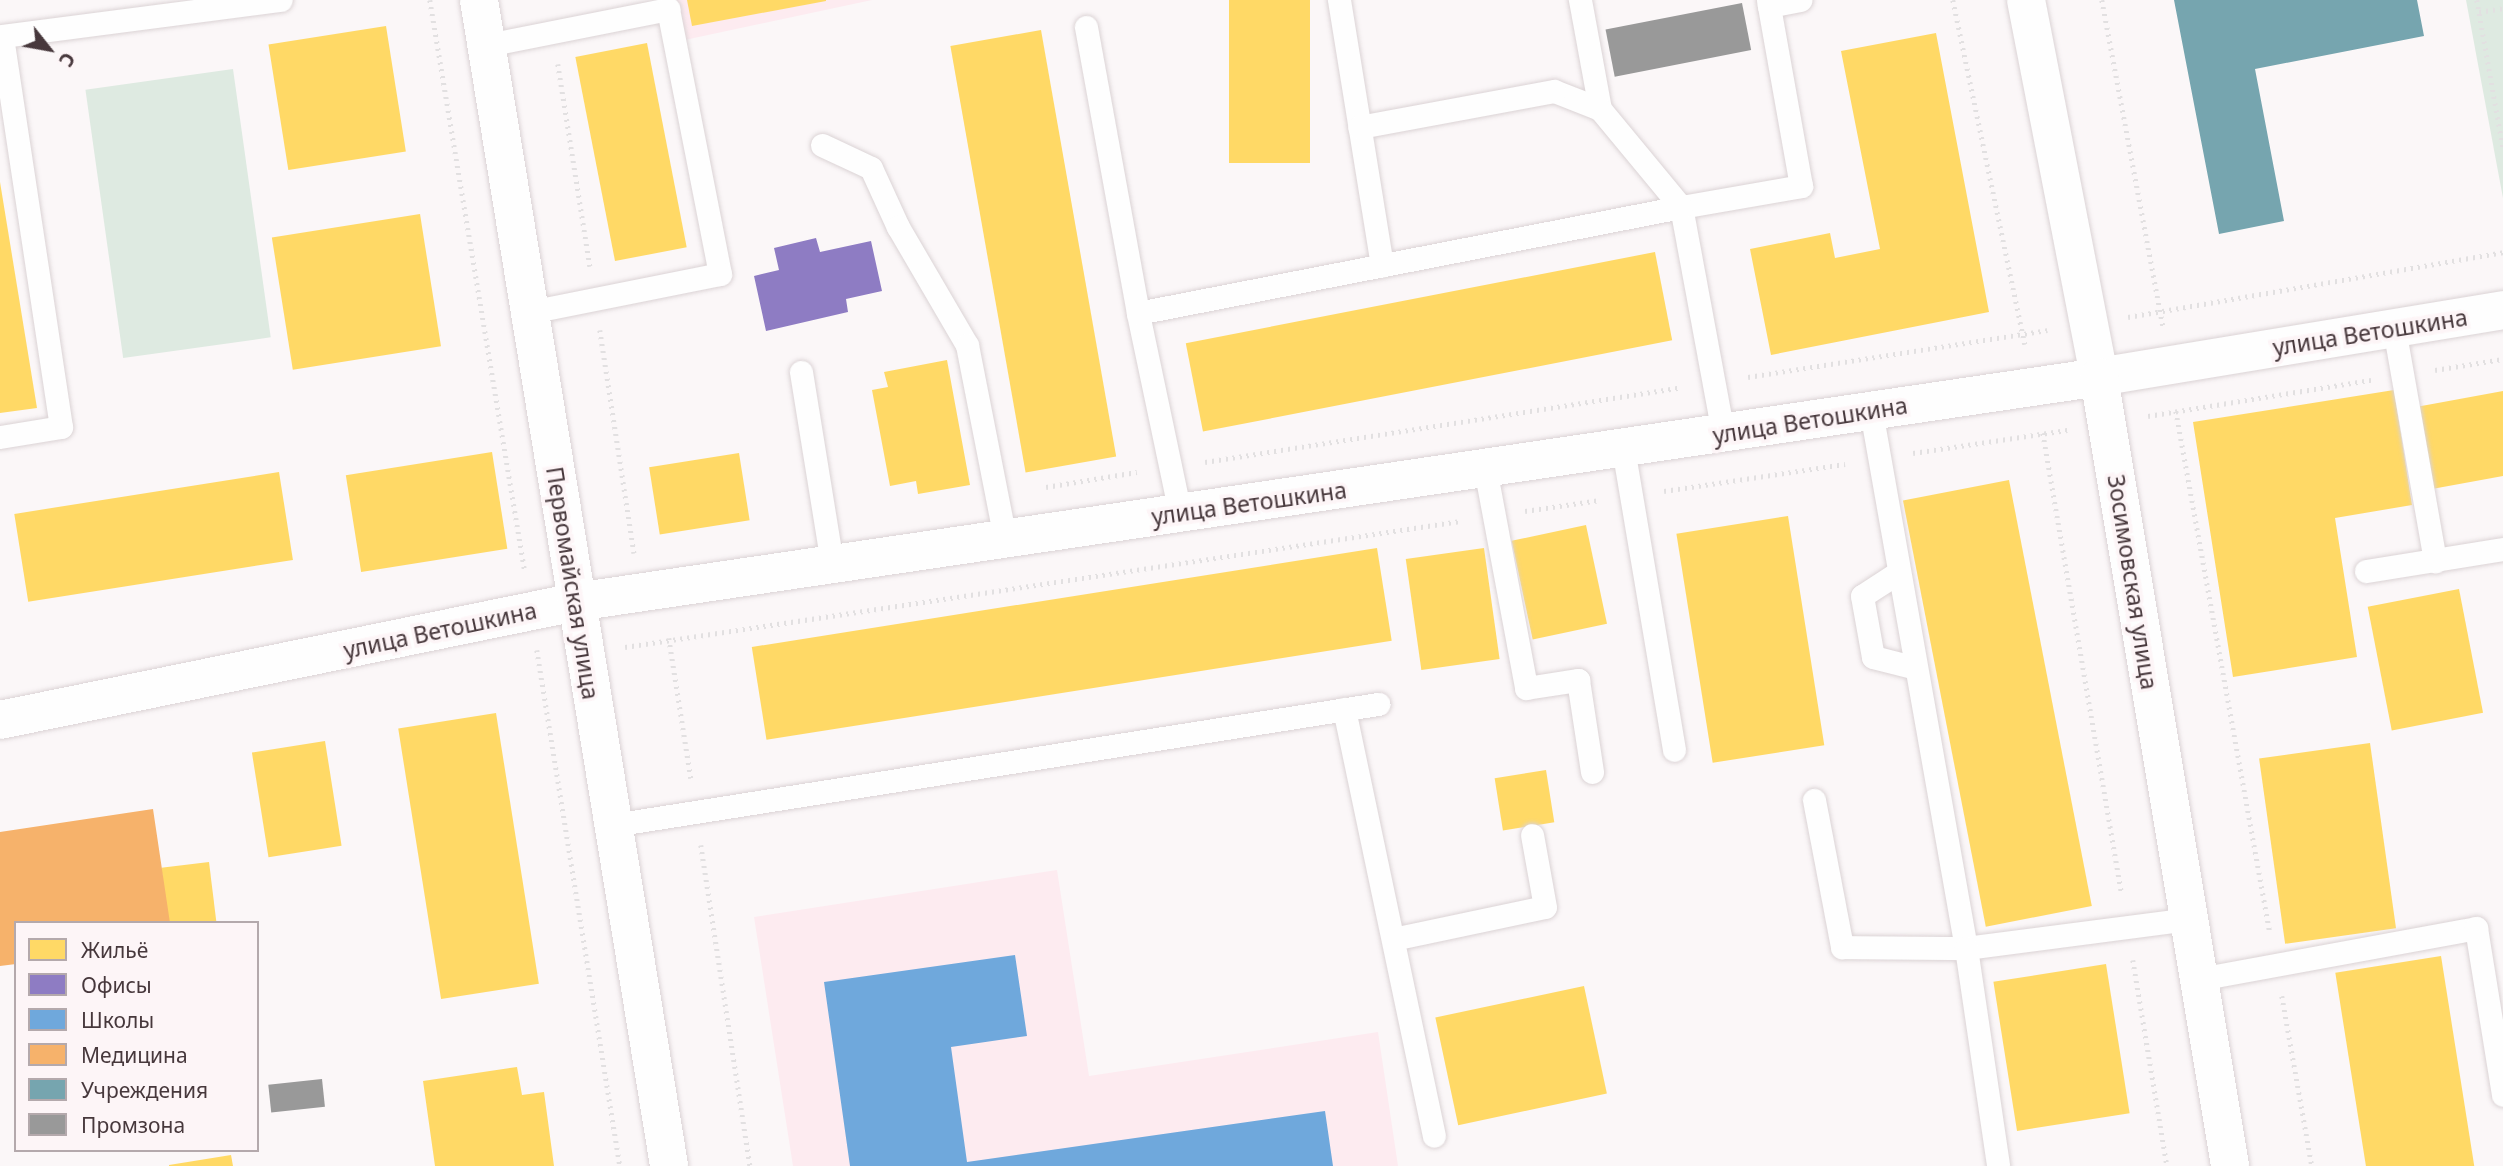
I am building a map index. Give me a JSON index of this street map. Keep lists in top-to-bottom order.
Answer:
{
  "streets": {
    "street": ["улица Ветошкина", "Зосимовская улица", "Первомайская улица"]
  },
  "crossings": [
    ["улица Ветошкина", "Зосимовская улица"],
    ["улица Ветошкина", "Первомайская улица"]
  ],
  "legend": [
    "Жильё",
    "Офисы",
    "Школы",
    "Медицина",
    "Учреждения",
    "Промзона"
  ],
  "north": "bottom right"
}
